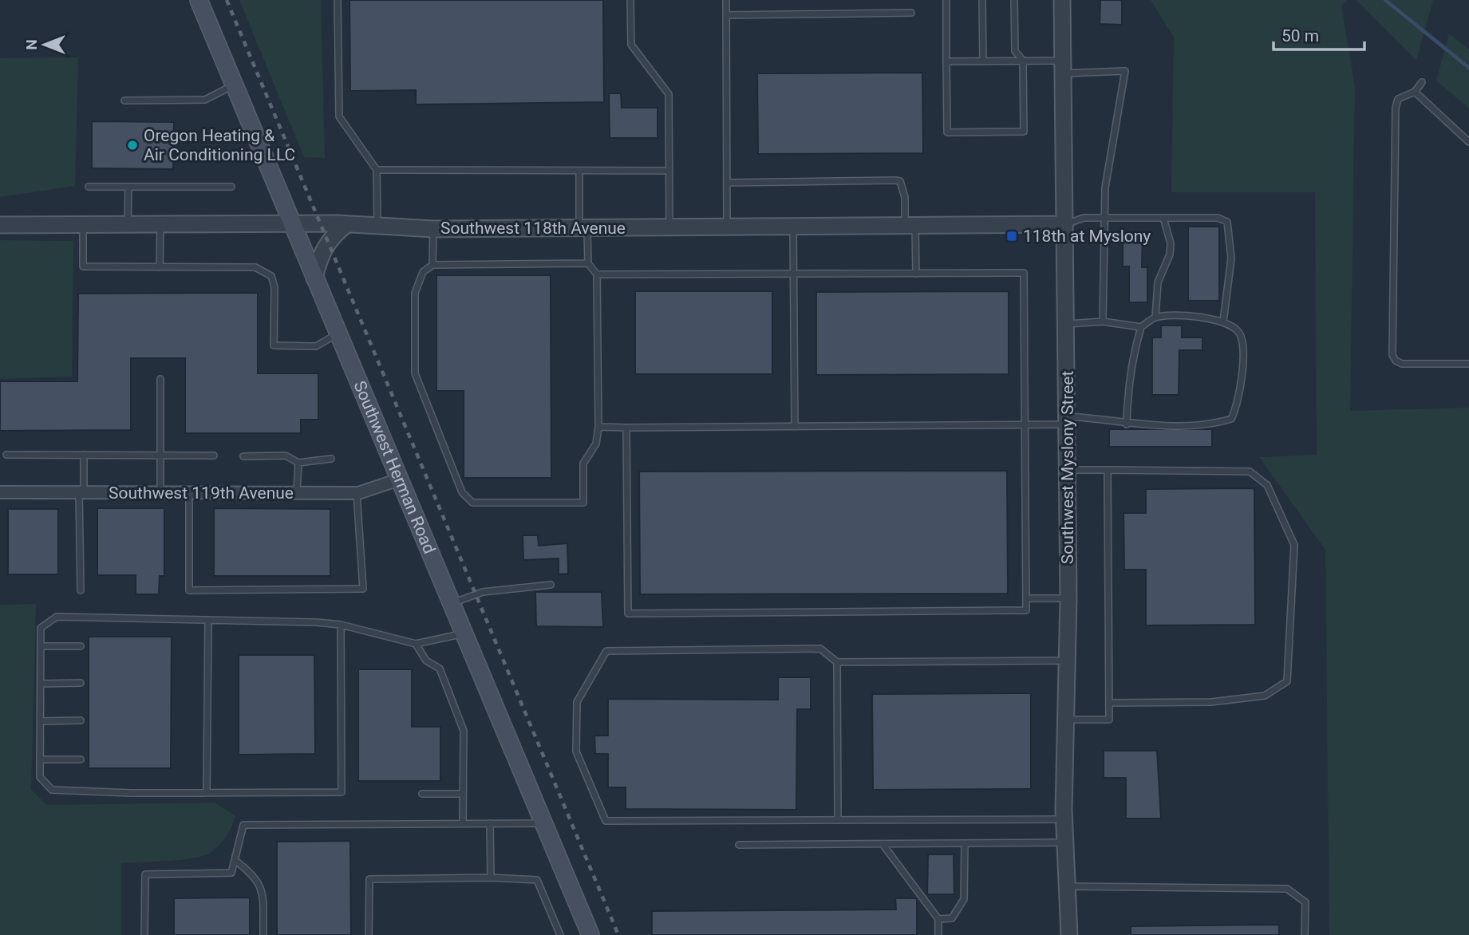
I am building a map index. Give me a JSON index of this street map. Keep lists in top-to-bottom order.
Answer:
{
  "streets": {
    "main road": ["Southwest Herman Road"],
    "street": ["Southwest 118th Avenue", "Southwest Myslony Street", "Southwest 119th Avenue"]
  },
  "crossings": [
    ["Southwest 118th Avenue", "Southwest Herman Road"],
    ["Southwest 118th Avenue", "Southwest Myslony Street"],
    ["Southwest Herman Road", "Southwest 119th Avenue"]
  ],
  "places": {
    "other": ["Oregon Heating & Air Conditioning LLC"],
    "transit": ["118th at Myslony"]
  },
  "scale_bar": "50 m",
  "north": "left"
}
